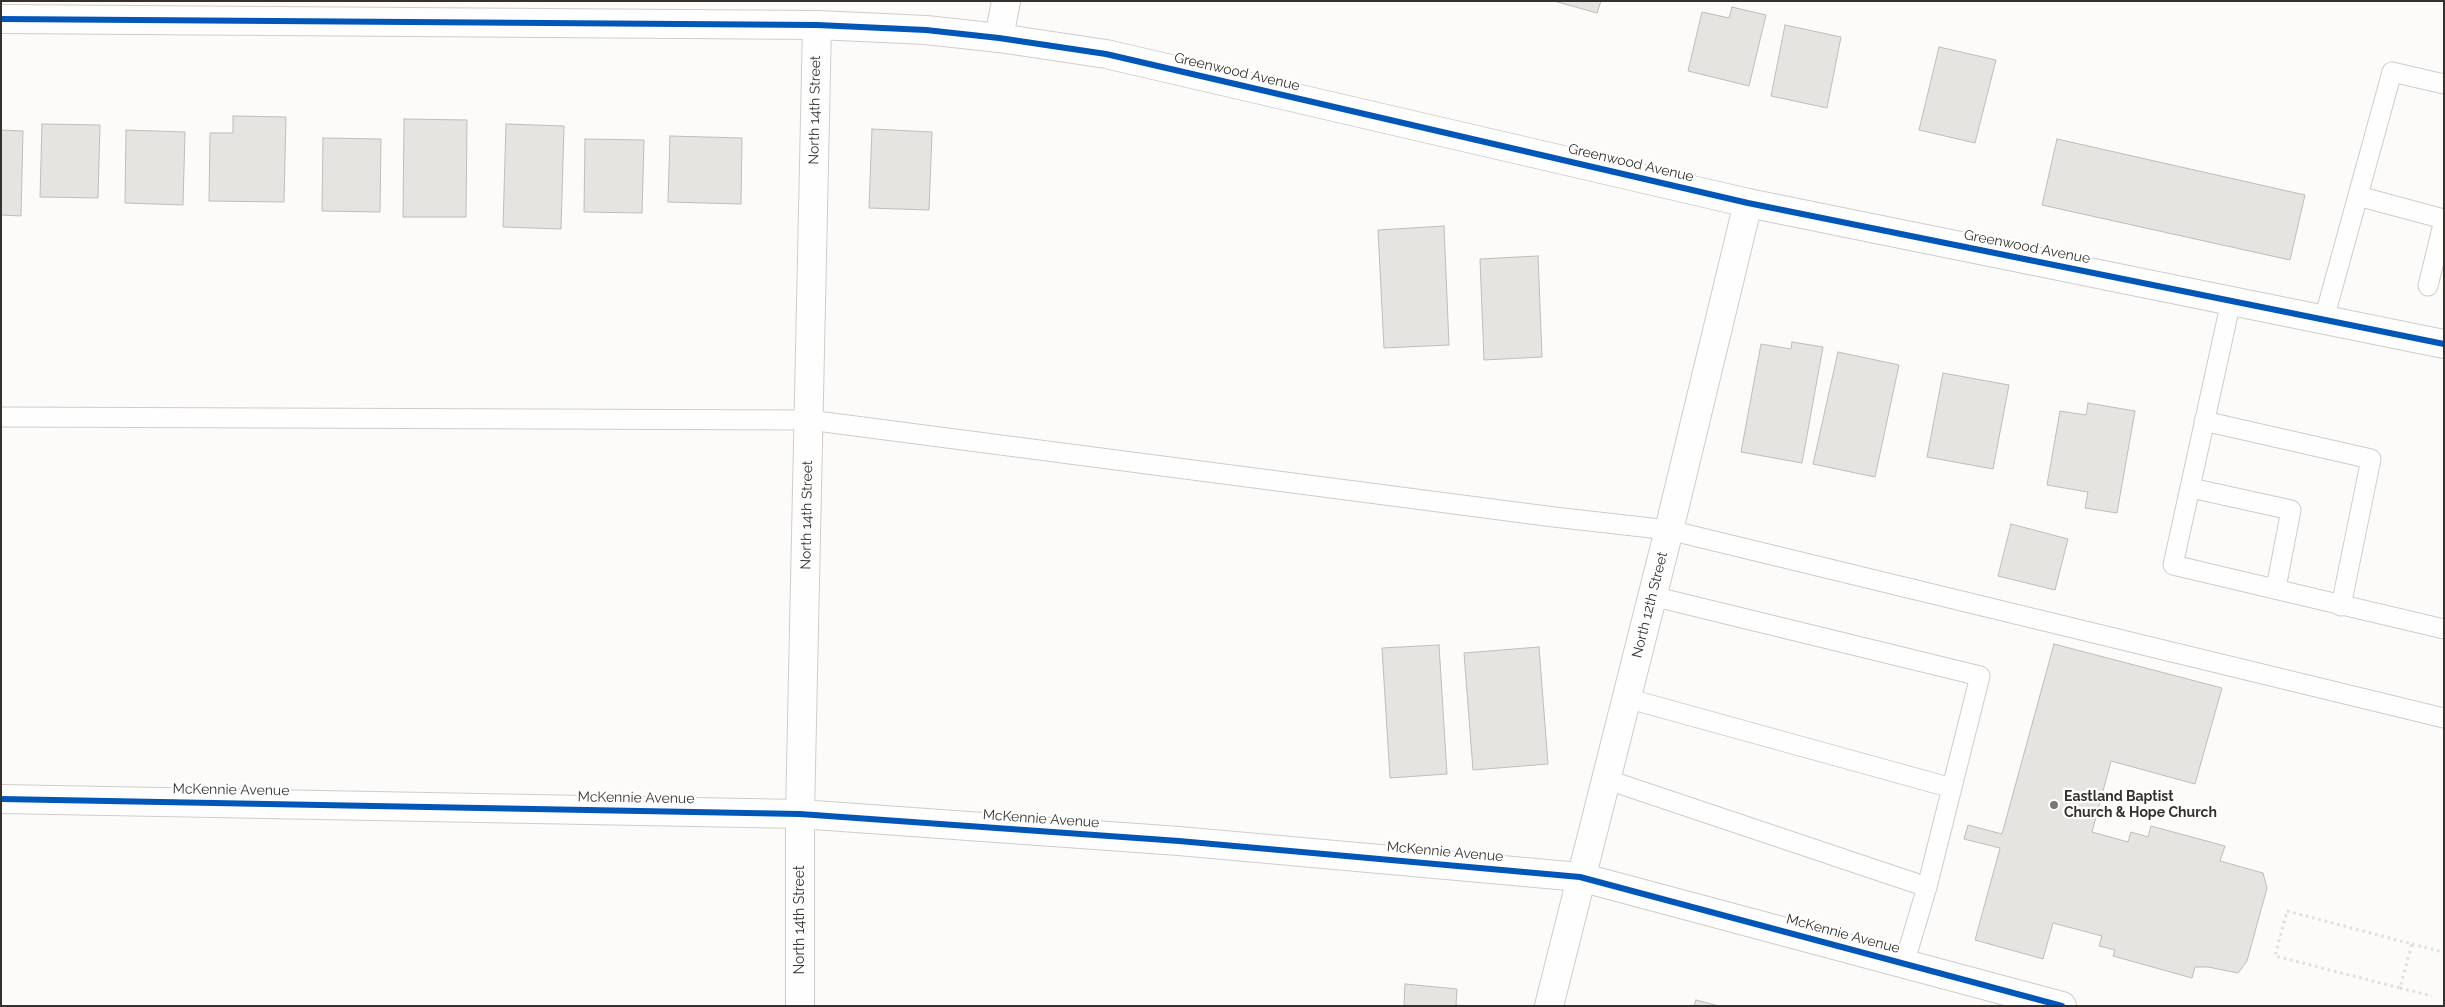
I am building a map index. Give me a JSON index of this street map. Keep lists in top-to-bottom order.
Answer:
{
  "streets": {
    "street": [
      "Greenwood Avenue",
      "North 14th Street",
      "North 12th Street",
      "McKennie Avenue"
    ]
  },
  "crossings": [
    ["Greenwood Avenue", "North 14th Street"],
    ["Greenwood Avenue", "North 12th Street"],
    ["North 14th Street", "McKennie Avenue"],
    ["North 12th Street", "McKennie Avenue"]
  ],
  "places": ["Eastland Baptist Church & Hope Church"]
}
